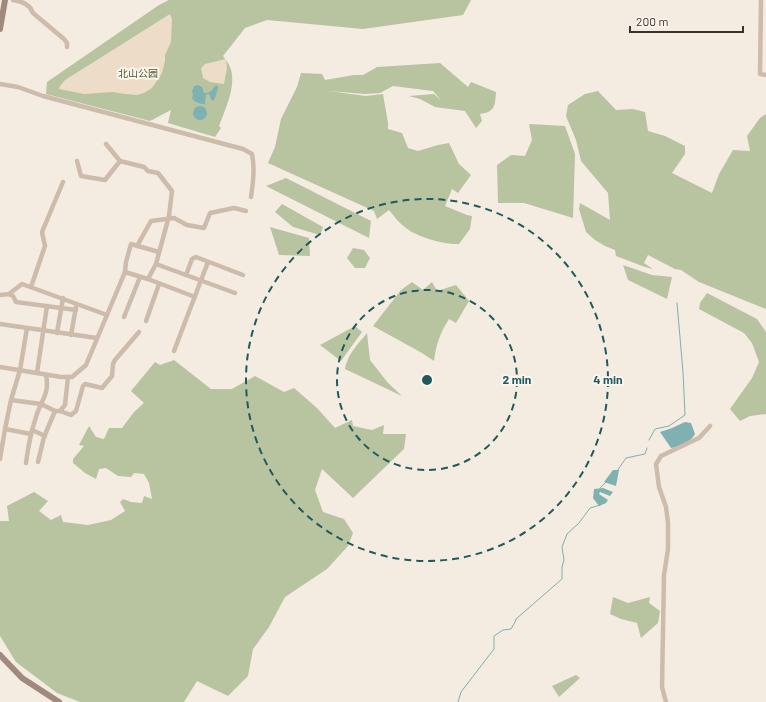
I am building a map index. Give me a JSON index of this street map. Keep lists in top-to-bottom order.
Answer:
{
  "parks": ["北山公园"],
  "scale_bar": "200 m",
  "rings": ["2 min", "4 min"]
}
